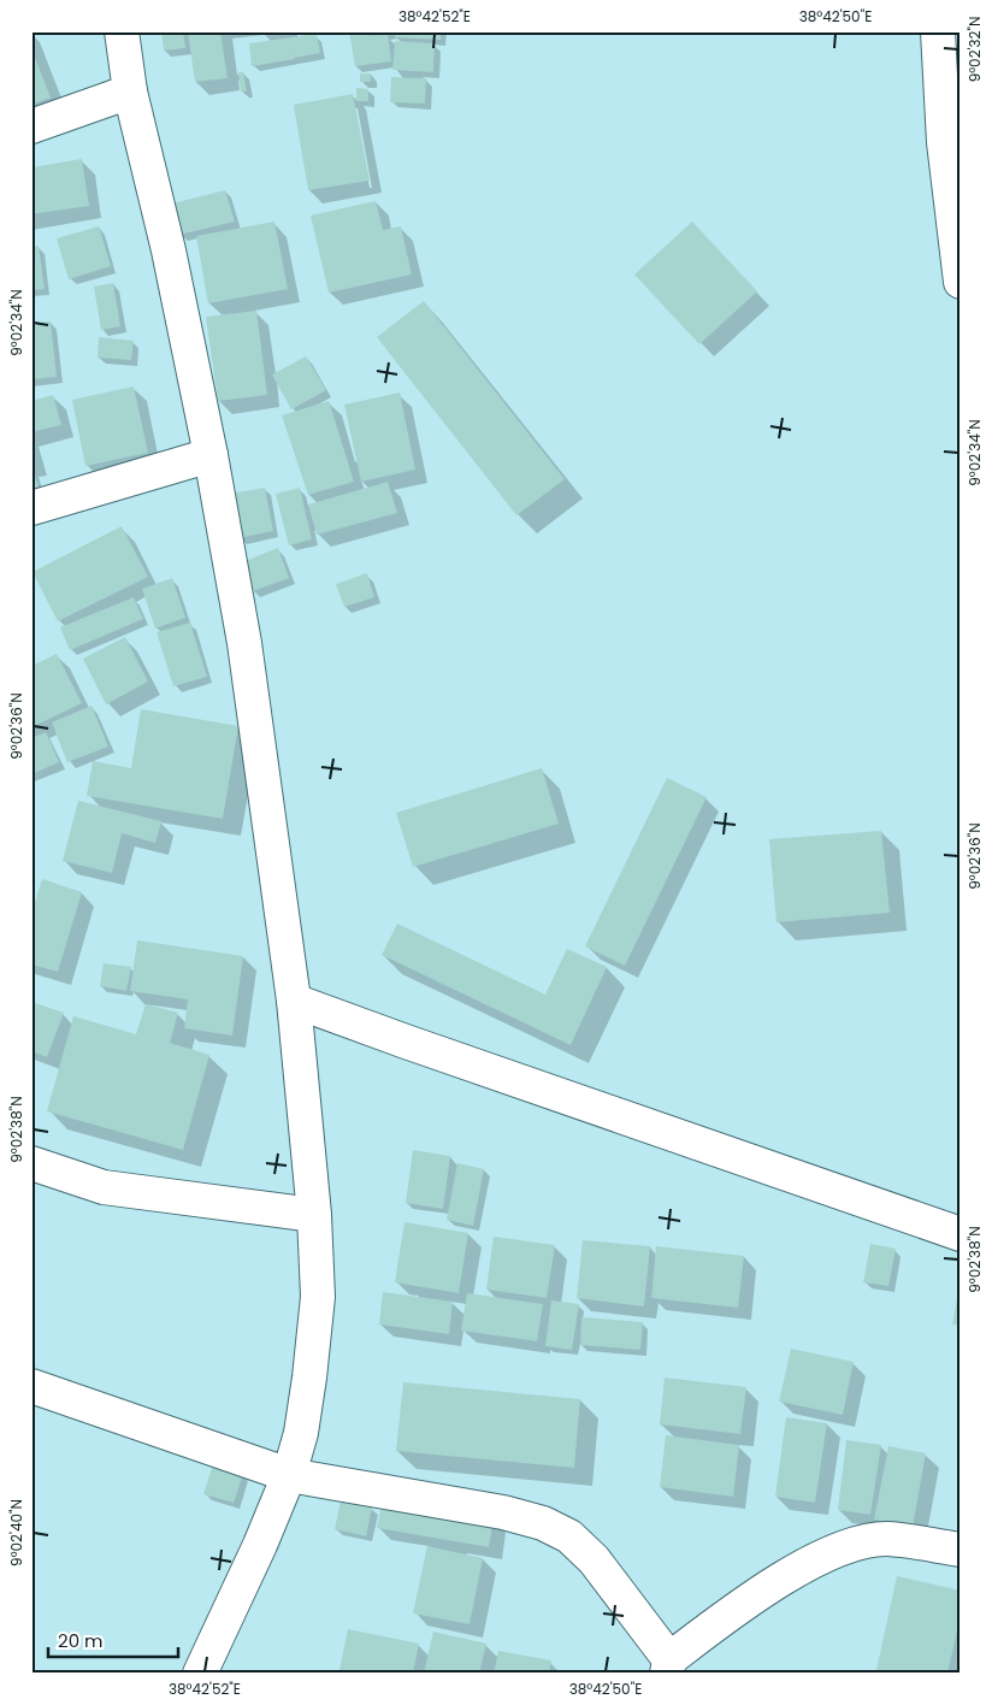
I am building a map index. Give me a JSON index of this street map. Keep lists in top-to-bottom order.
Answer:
{
  "scale_bar": "20 m",
  "coordinates": [
    "38°42'52\"E",
    "38°42'50\"E",
    "9°02'32\"N",
    "9°02'34\"N",
    "9°02'36\"N",
    "9°02'38\"N",
    "9°02'40\"N"
  ]
}
